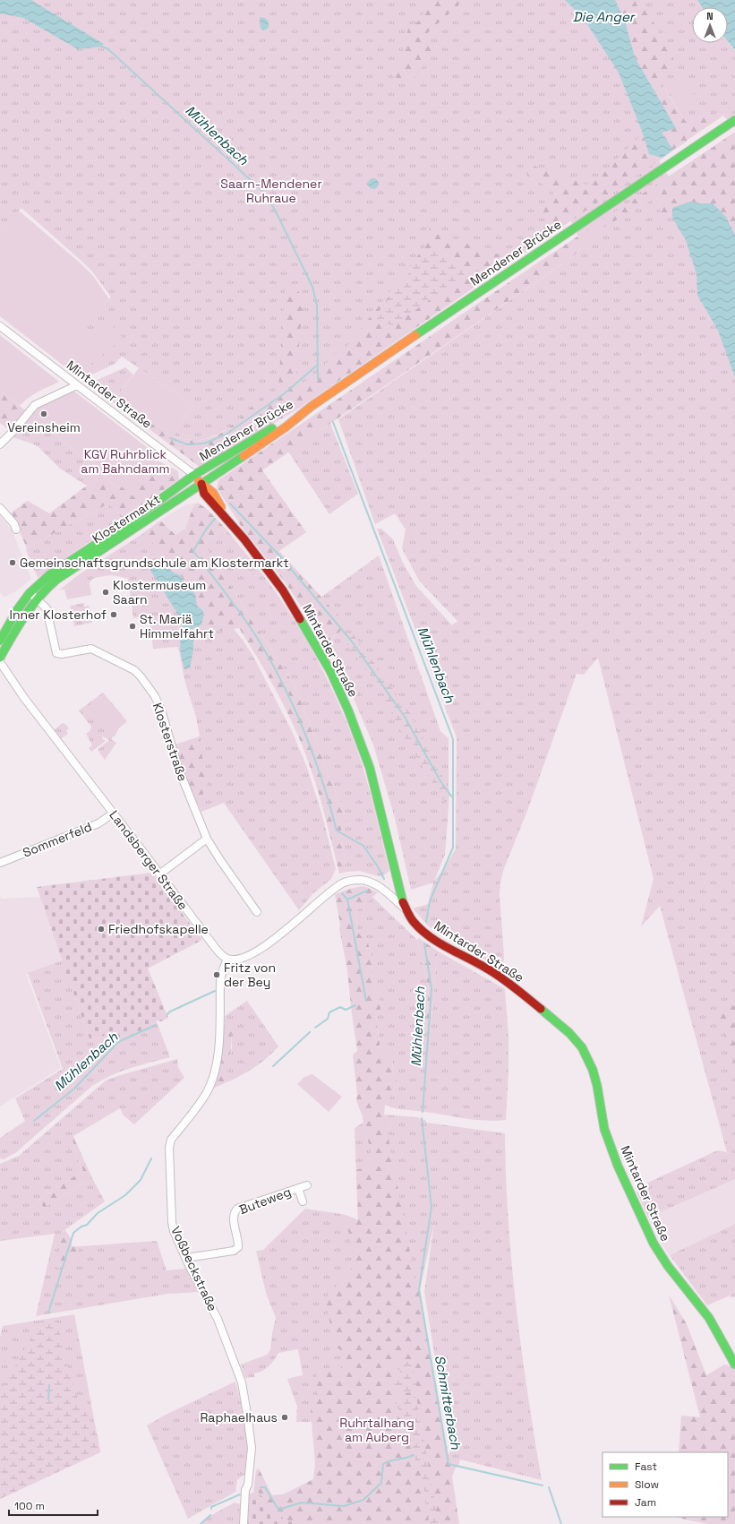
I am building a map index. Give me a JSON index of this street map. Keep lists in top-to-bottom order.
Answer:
{
  "streets": {
    "main road": ["Mendener Brücke", "Mintarder Straße", "Klostermarkt"],
    "street": [
      "Klosterstraße",
      "Sommerfeld",
      "Landsberger Straße",
      "Buteweg",
      "Voßbeckstraße"
    ]
  },
  "crossings": [
    ["Mendener Brücke", "Mintarder Straße"],
    ["Mendener Brücke", "Klostermarkt"],
    ["Mintarder Straße", "Klostermarkt"],
    ["Klostermarkt", "Klosterstraße"],
    ["Sommerfeld", "Landsberger Straße"],
    ["Landsberger Straße", "Voßbeckstraße"],
    ["Buteweg", "Voßbeckstraße"]
  ],
  "water": ["Die Anger", "Mühlenbach", "Schmitterbach"],
  "parks": ["Saarn-Mendener Ruhraue", "KGV Ruhrblick am Bahndamm", "Ruhrtalhang am Auberg"],
  "places": [
    "Vereinsheim",
    "Gemeinschaftsgrundschule am Klostermarkt",
    "Klostermuseum Saarn",
    "Inner Klosterhof",
    "St. Mariä Himmelfahrt",
    "Friedhofskapelle",
    "Fritz von der Bey",
    "Raphaelhaus"
  ],
  "legend": ["Fast", "Slow", "Jam"],
  "scale_bar": "100 m",
  "north": "top"
}
